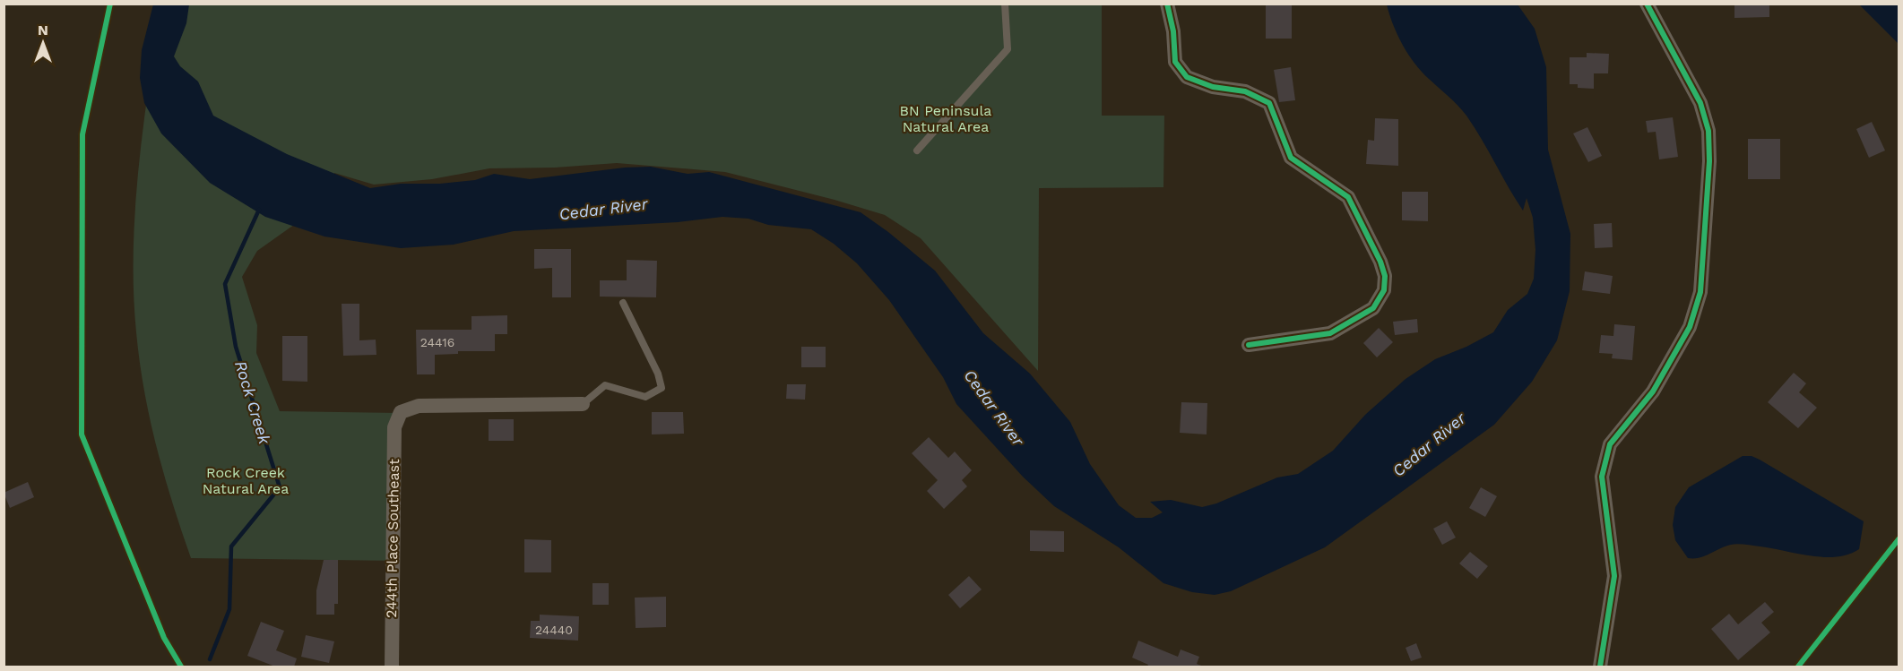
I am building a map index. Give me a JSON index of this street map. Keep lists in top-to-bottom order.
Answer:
{
  "streets": {
    "street": ["244th Place Southeast"]
  },
  "water": ["Cedar River", "Rock Creek"],
  "parks": ["BN Peninsula Natural Area", "Rock Creek Natural Area"],
  "house_numbers": ["24416", "24440"],
  "north": "top"
}
